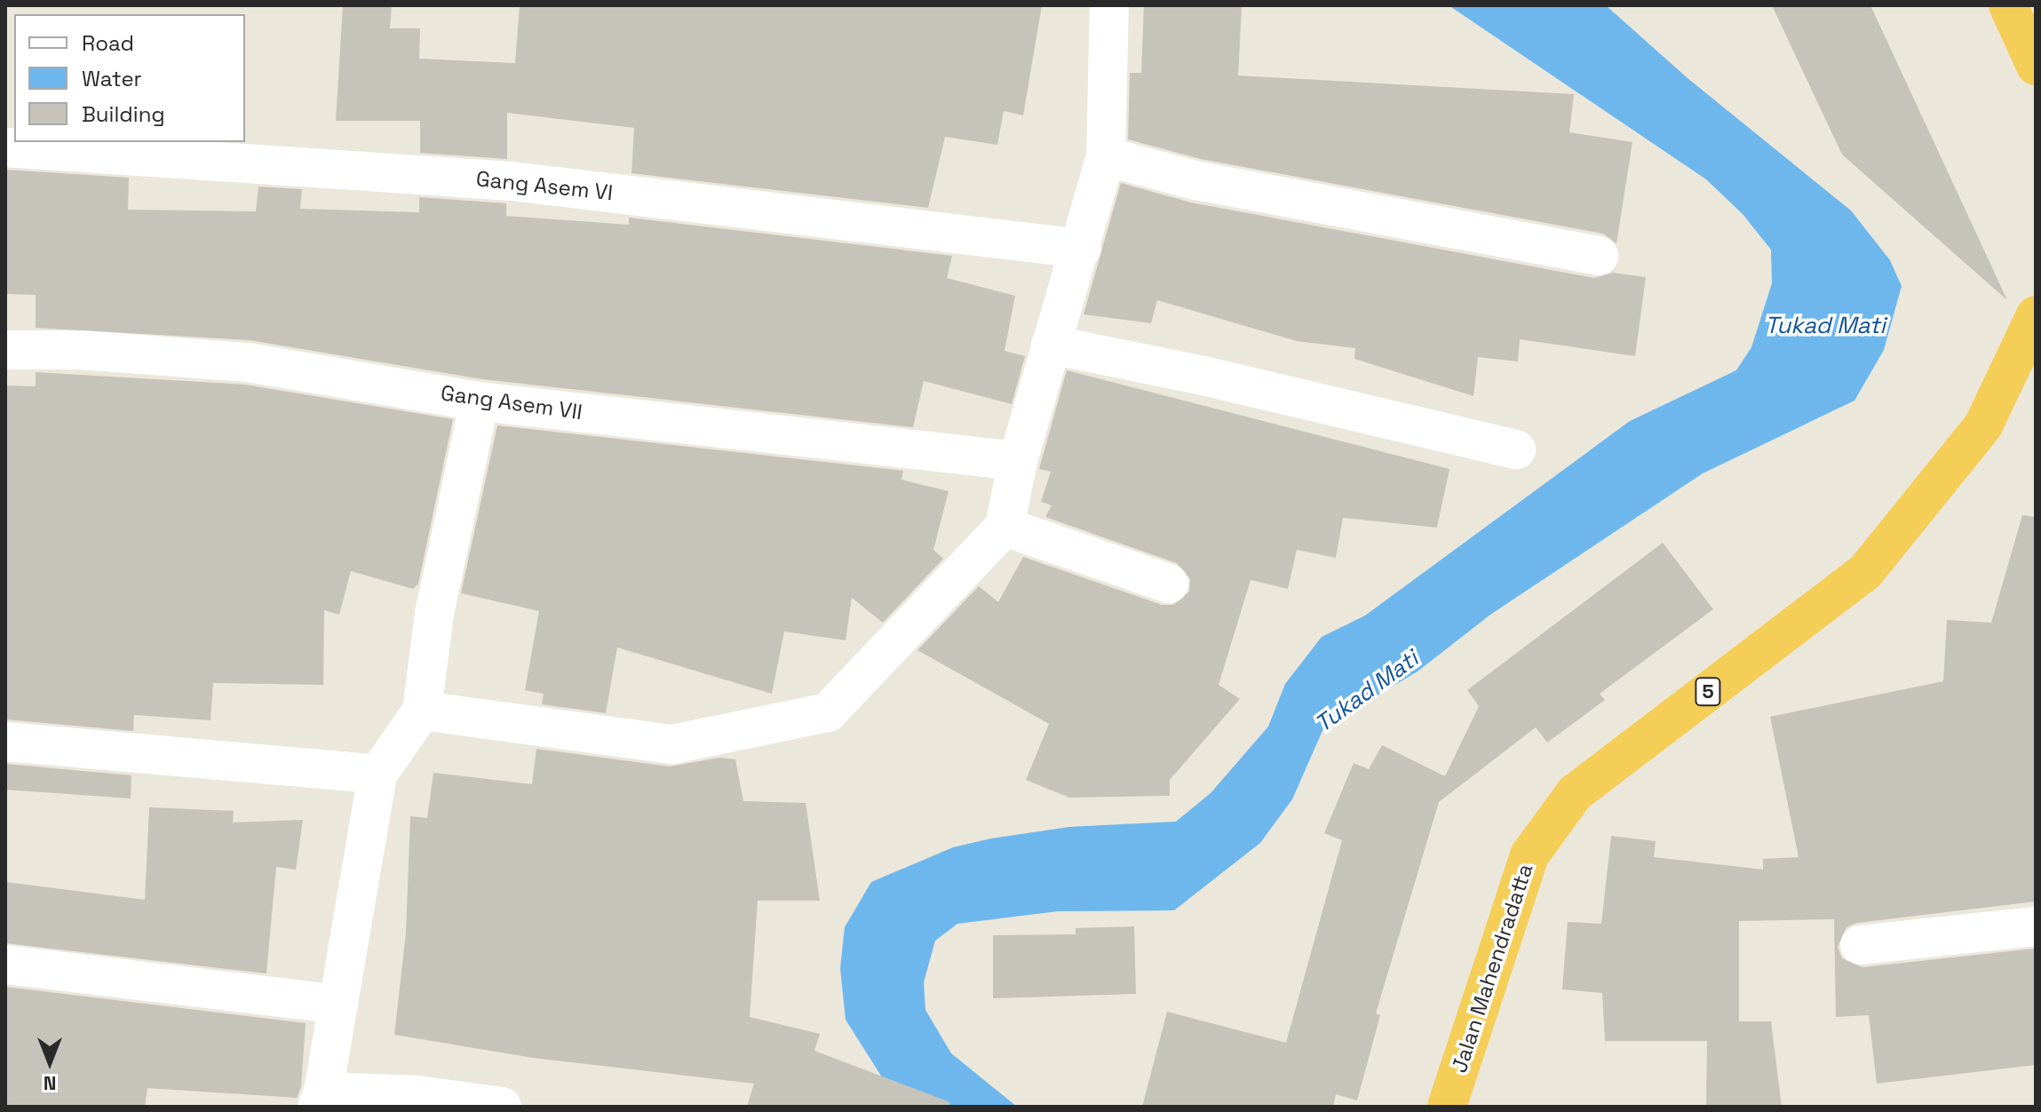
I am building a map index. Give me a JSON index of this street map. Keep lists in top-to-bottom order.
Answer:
{
  "streets": {
    "highway": ["5", "Jalan Mahendradatta"],
    "street": ["Gang Asem VI", "Gang Asem VII"]
  },
  "water": ["Tukad Mati"],
  "legend": ["Road", "Water", "Building"],
  "north": "bottom"
}
